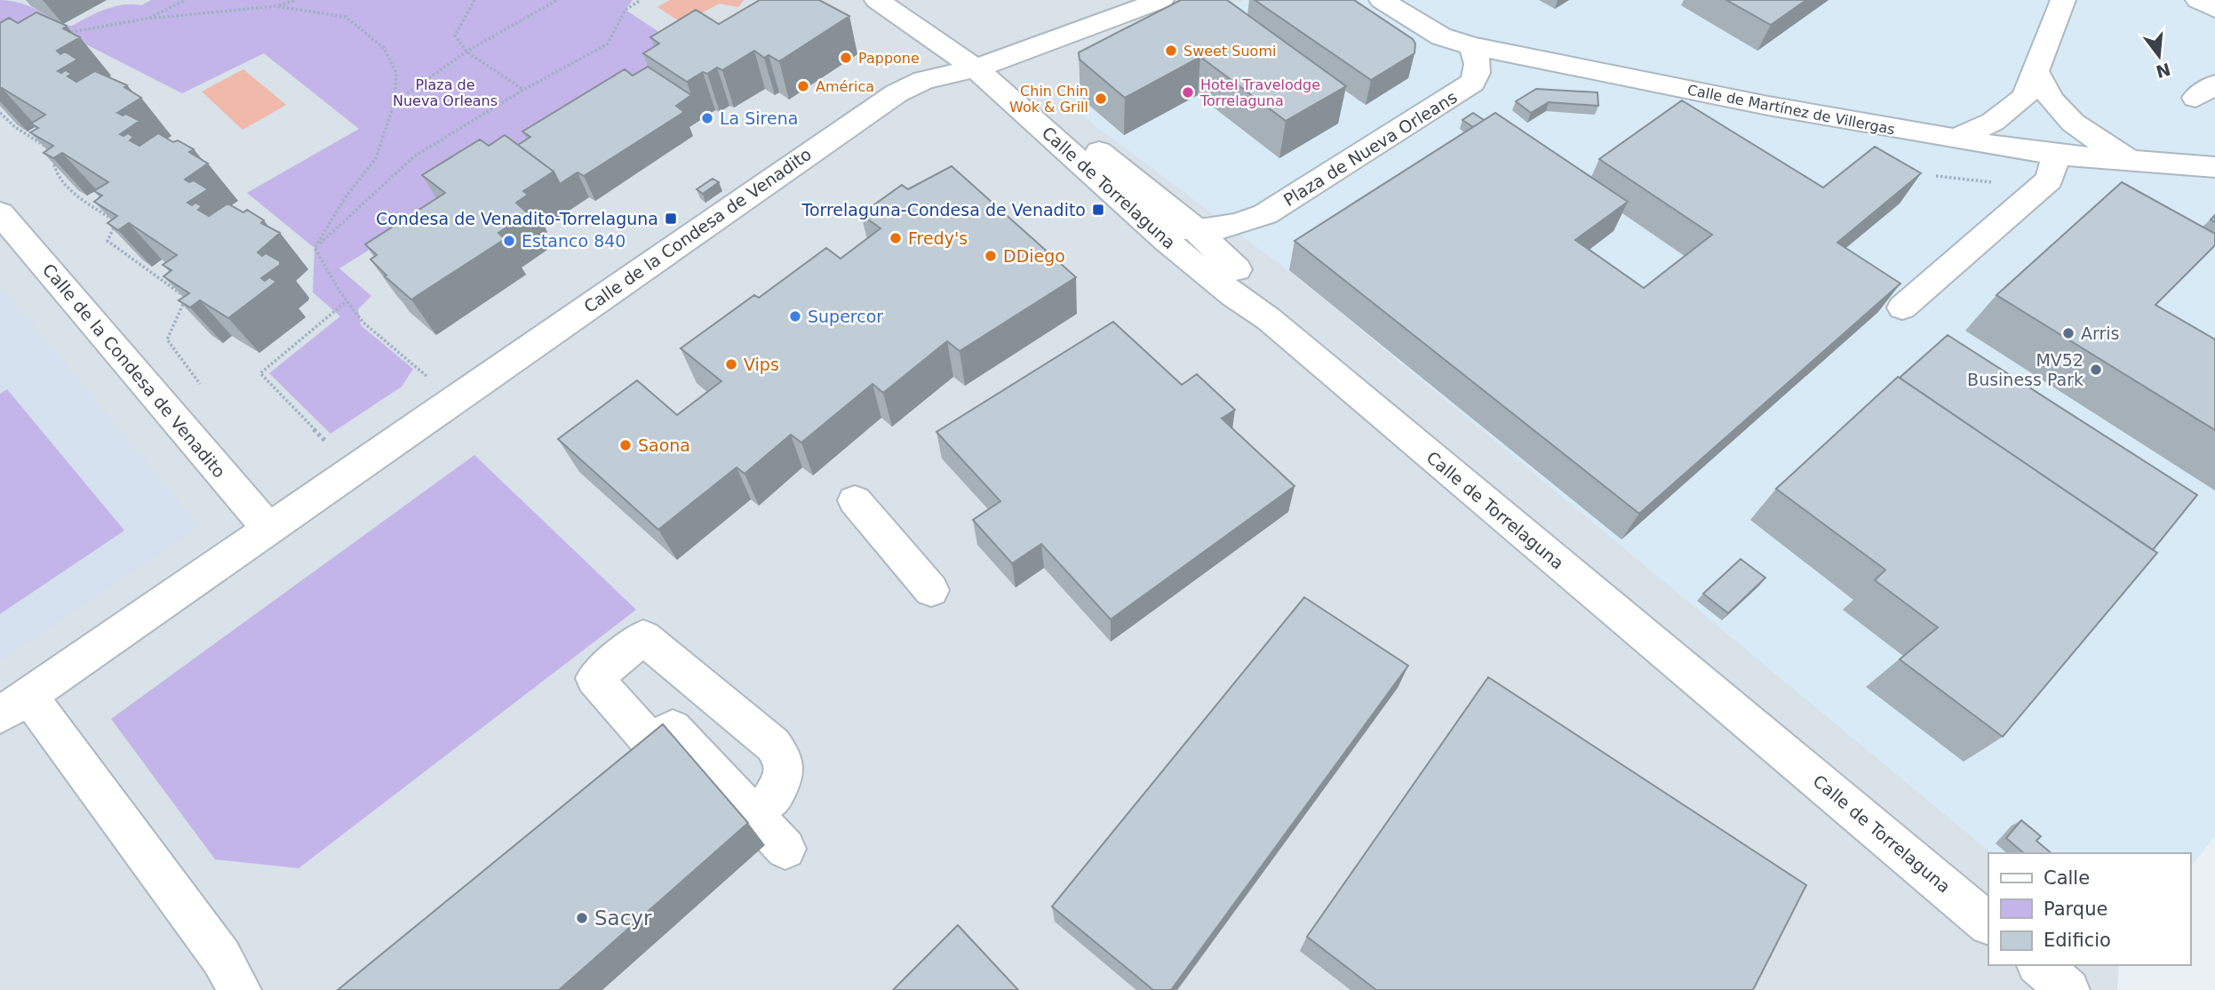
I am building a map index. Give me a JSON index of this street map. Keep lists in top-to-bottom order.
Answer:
{
  "streets": {
    "street": [
      "Calle de Martínez de Villergas",
      "Plaza de Nueva Orleans",
      "Calle de Torrelaguna",
      "Calle de la Condesa de Venadito"
    ]
  },
  "crossings": [
    ["Calle de Martínez de Villergas", "Plaza de Nueva Orleans"],
    ["Plaza de Nueva Orleans", "Calle de Torrelaguna"],
    ["Calle de Torrelaguna", "Calle de la Condesa de Venadito"]
  ],
  "parks": ["Plaza de Nueva Orleans"],
  "places": {
    "other": [
      "Sweet Suomi",
      "Pappone",
      "América",
      "Hotel Travelodge Torrelaguna",
      "Chin Chin Wok & Grill",
      "La Sirena",
      "Fredy's",
      "Estanco 840",
      "DDiego",
      "Supercor",
      "Arris",
      "Vips",
      "MV52 Business Park",
      "Saona",
      "Sacyr"
    ],
    "transit": ["Torrelaguna-Condesa de Venadito", "Condesa de Venadito-Torrelaguna"]
  },
  "legend": ["Calle", "Parque", "Edificio"],
  "north": "bottom"
}
